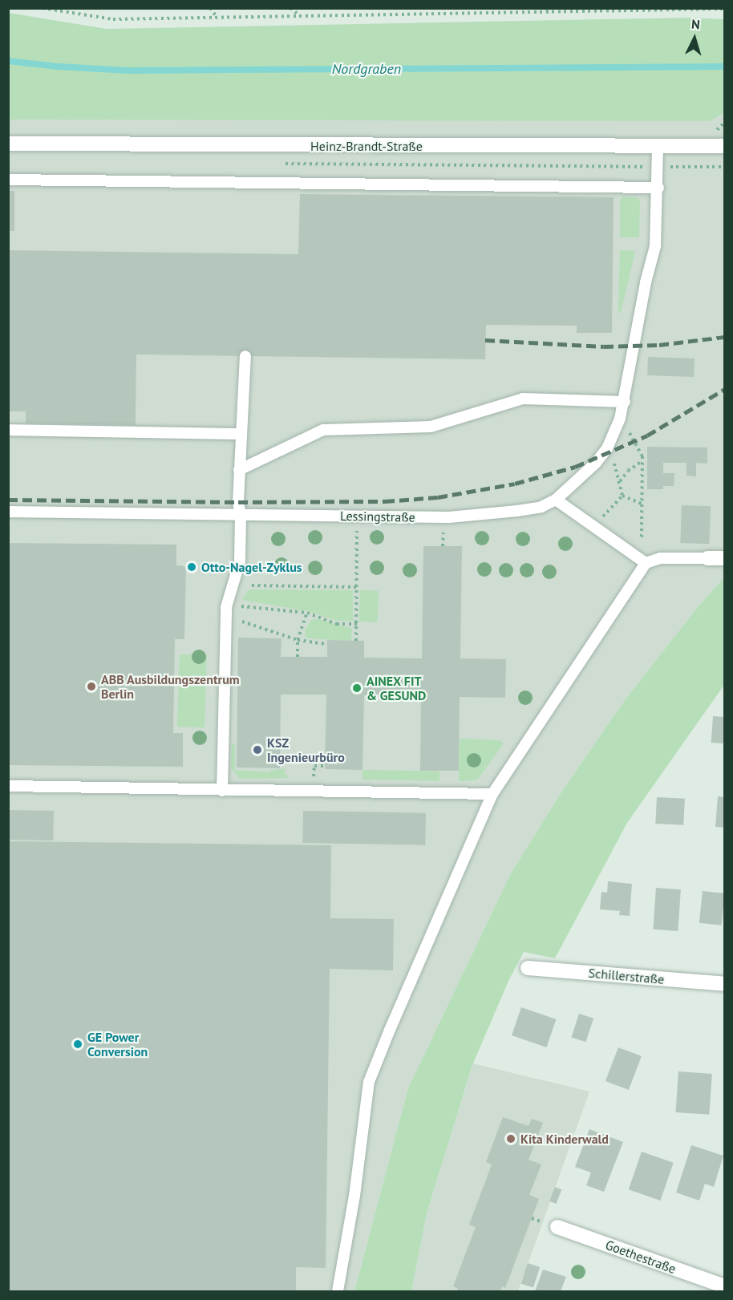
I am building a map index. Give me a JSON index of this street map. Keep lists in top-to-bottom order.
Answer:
{
  "streets": {
    "street": ["Heinz-Brandt-Straße", "Schillerstraße", "Goethestraße"],
    "lane": ["Lessingstraße"]
  },
  "crossings": [
    ["Heinz-Brandt-Straße", "Lessingstraße"]
  ],
  "water": ["Nordgraben"],
  "places": [
    "Otto-Nagel-Zyklus",
    "ABB Ausbildungszentrum Berlin",
    "AINEX FIT & GESUND",
    "KSZ Ingenieurbüro",
    "GE Power Conversion",
    "Kita Kinderwald"
  ],
  "north": "top"
}
